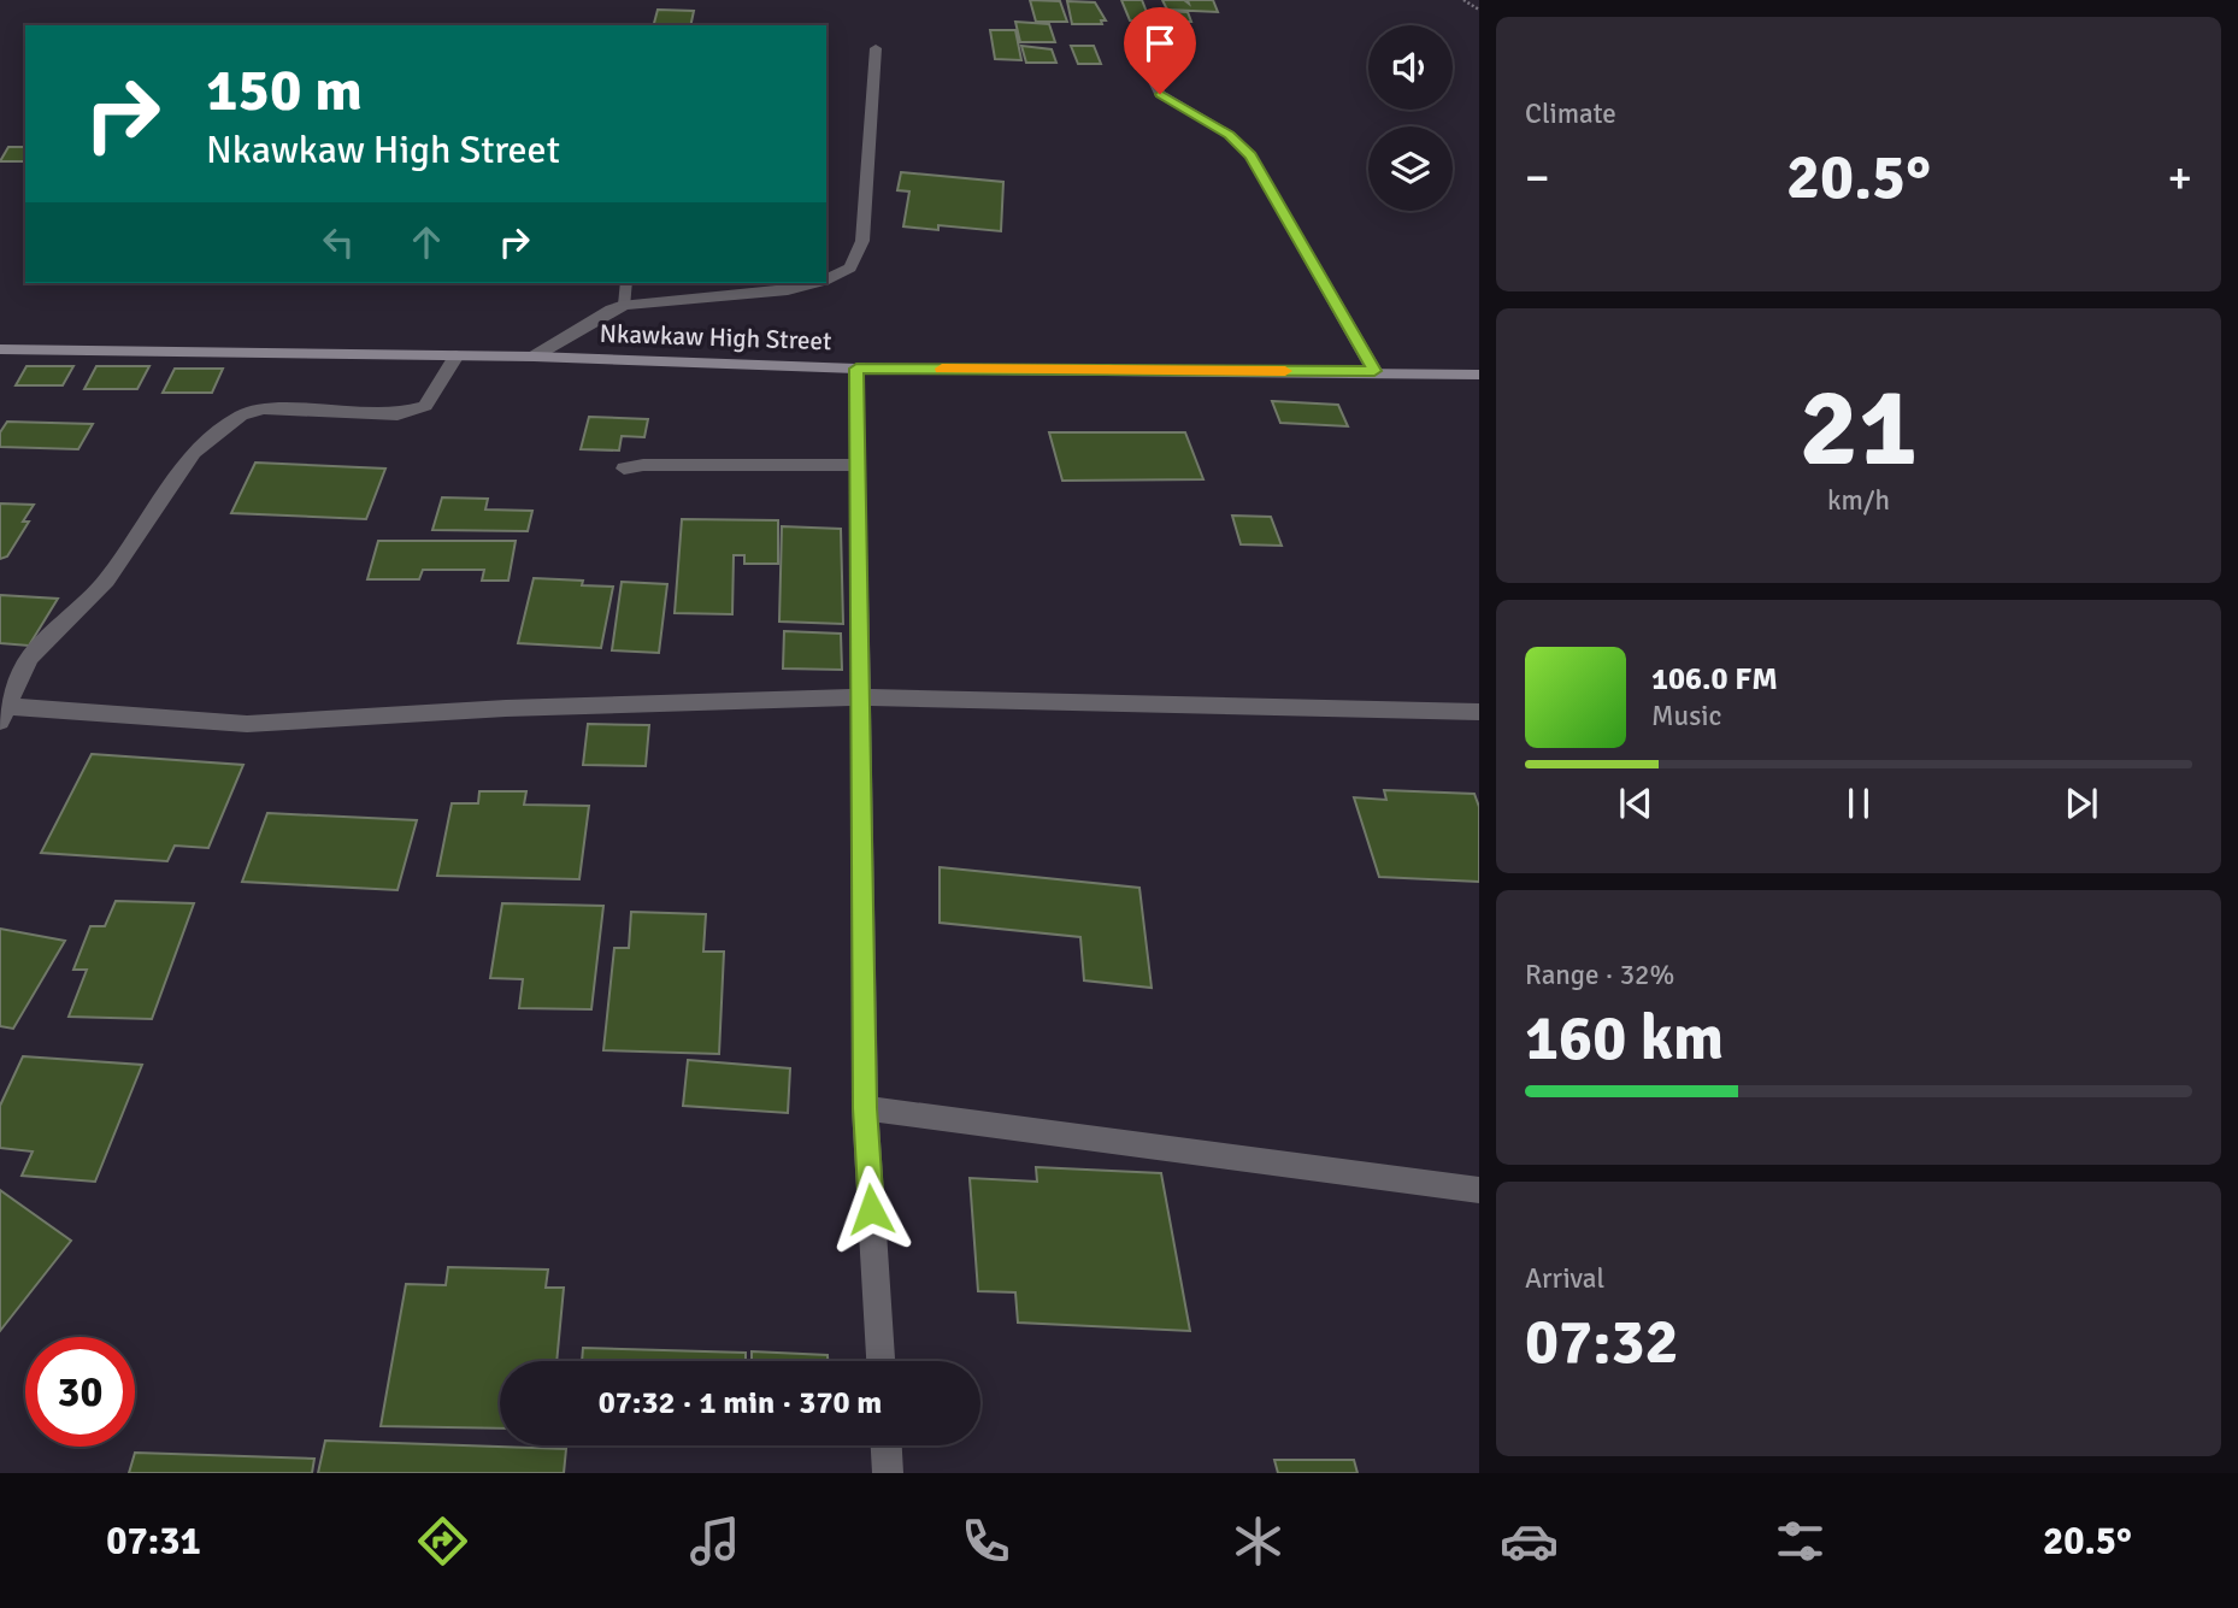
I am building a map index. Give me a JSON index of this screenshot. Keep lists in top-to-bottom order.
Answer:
{
  "streets": {
    "main road": ["Nkawkaw High Street"]
  },
  "page": {
    "tile": [
      "Climate",
      ["21", "km/h"],
      ["Range · 32%", "160 km"],
      ["Arrival", "07:32"]
    ],
    "turn": ["150 m", "Nkawkaw High Street"],
    "heat": ["−", "20.5°", "+"],
    "song": ["106.0 FM", "Music"],
    "limit": "30",
    "trip": "07:32 · 1 min · 370 m",
    "tabs": ["07:31", "20.5°"]
  }
}
